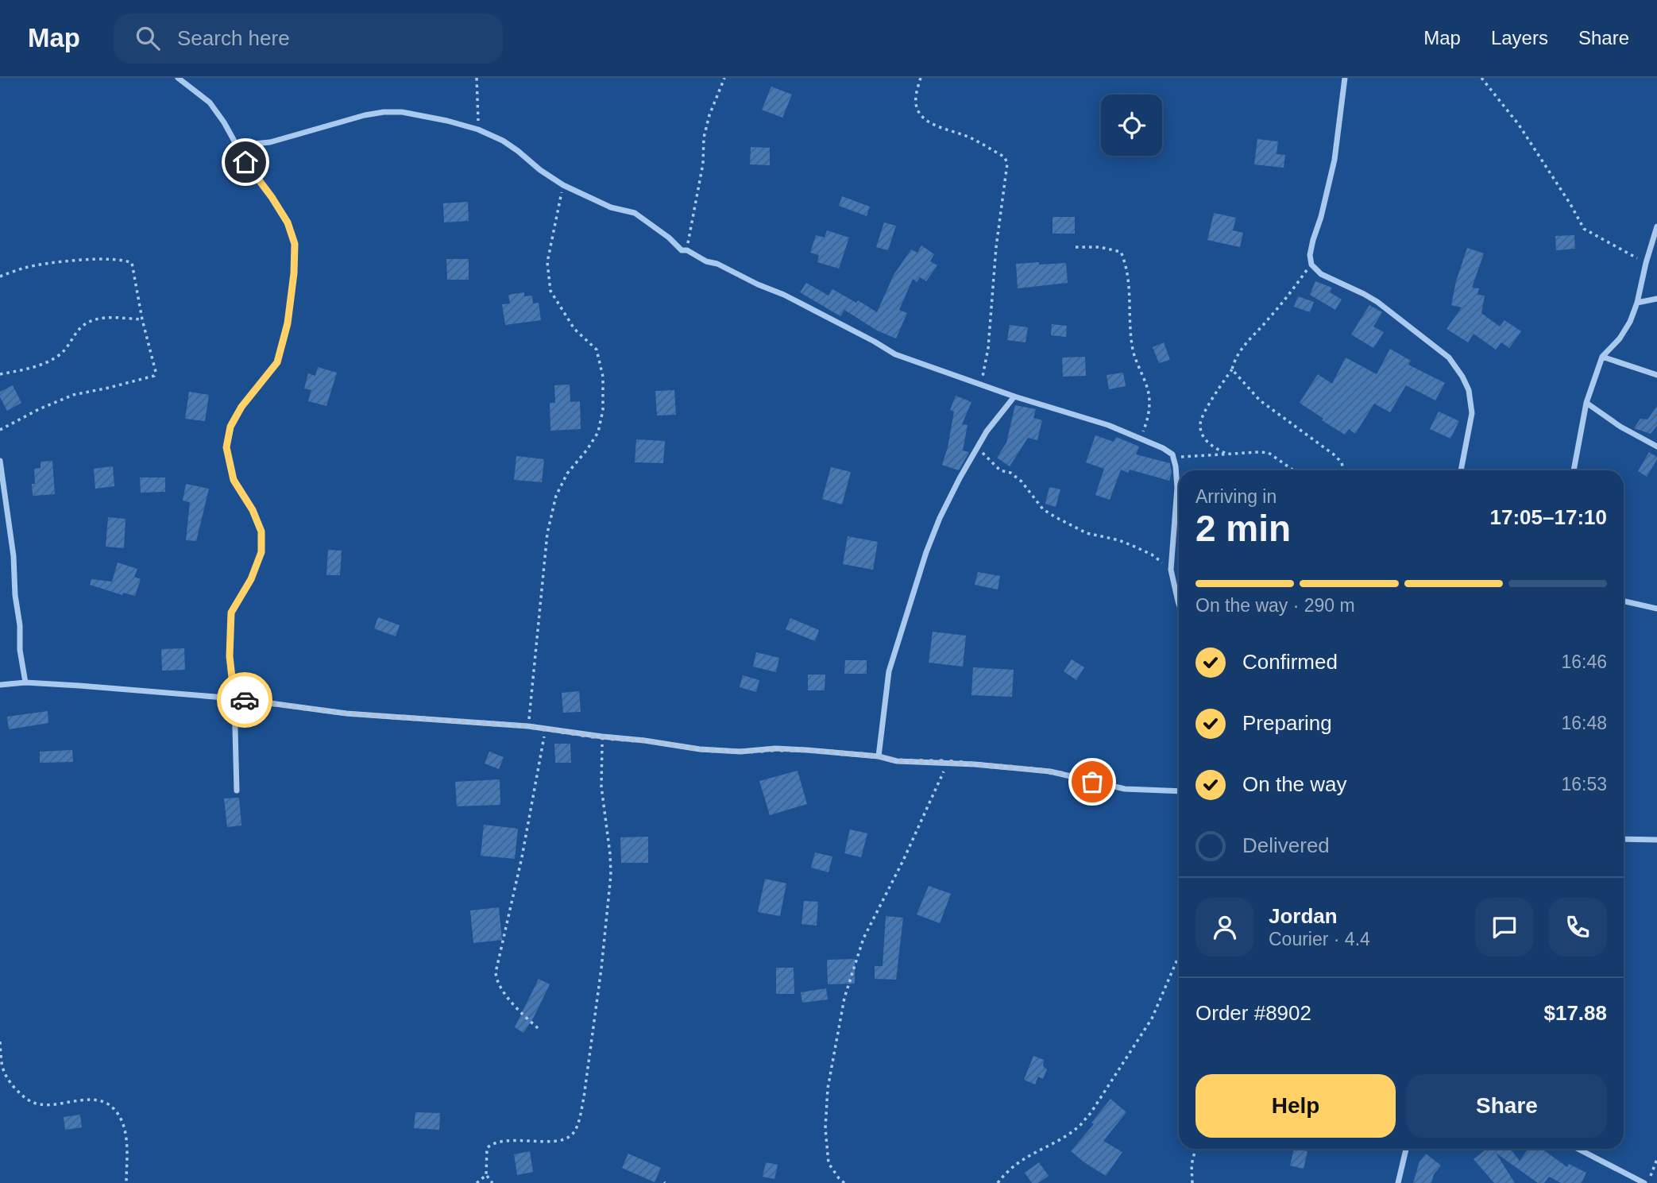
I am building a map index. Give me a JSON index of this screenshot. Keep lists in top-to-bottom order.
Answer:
{
  "page": {
    "header": "Map",
    "search": "Search here",
    "nav": ["Map", "Layers", "Share"],
    "heading": ["2 min", "Arriving in", "17:05–17:10"],
    "panel": [
      "Jordan",
      "Courier · 4.4",
      "Order #8902",
      "$17.88"
    ],
    "bar": "On the way · 290 m",
    "list": [
      ["Confirmed", "16:46"],
      ["Preparing", "16:48"],
      ["On the way", "16:53"],
      "Delivered"
    ],
    "buttons": ["Help", "Share"]
  }
}
